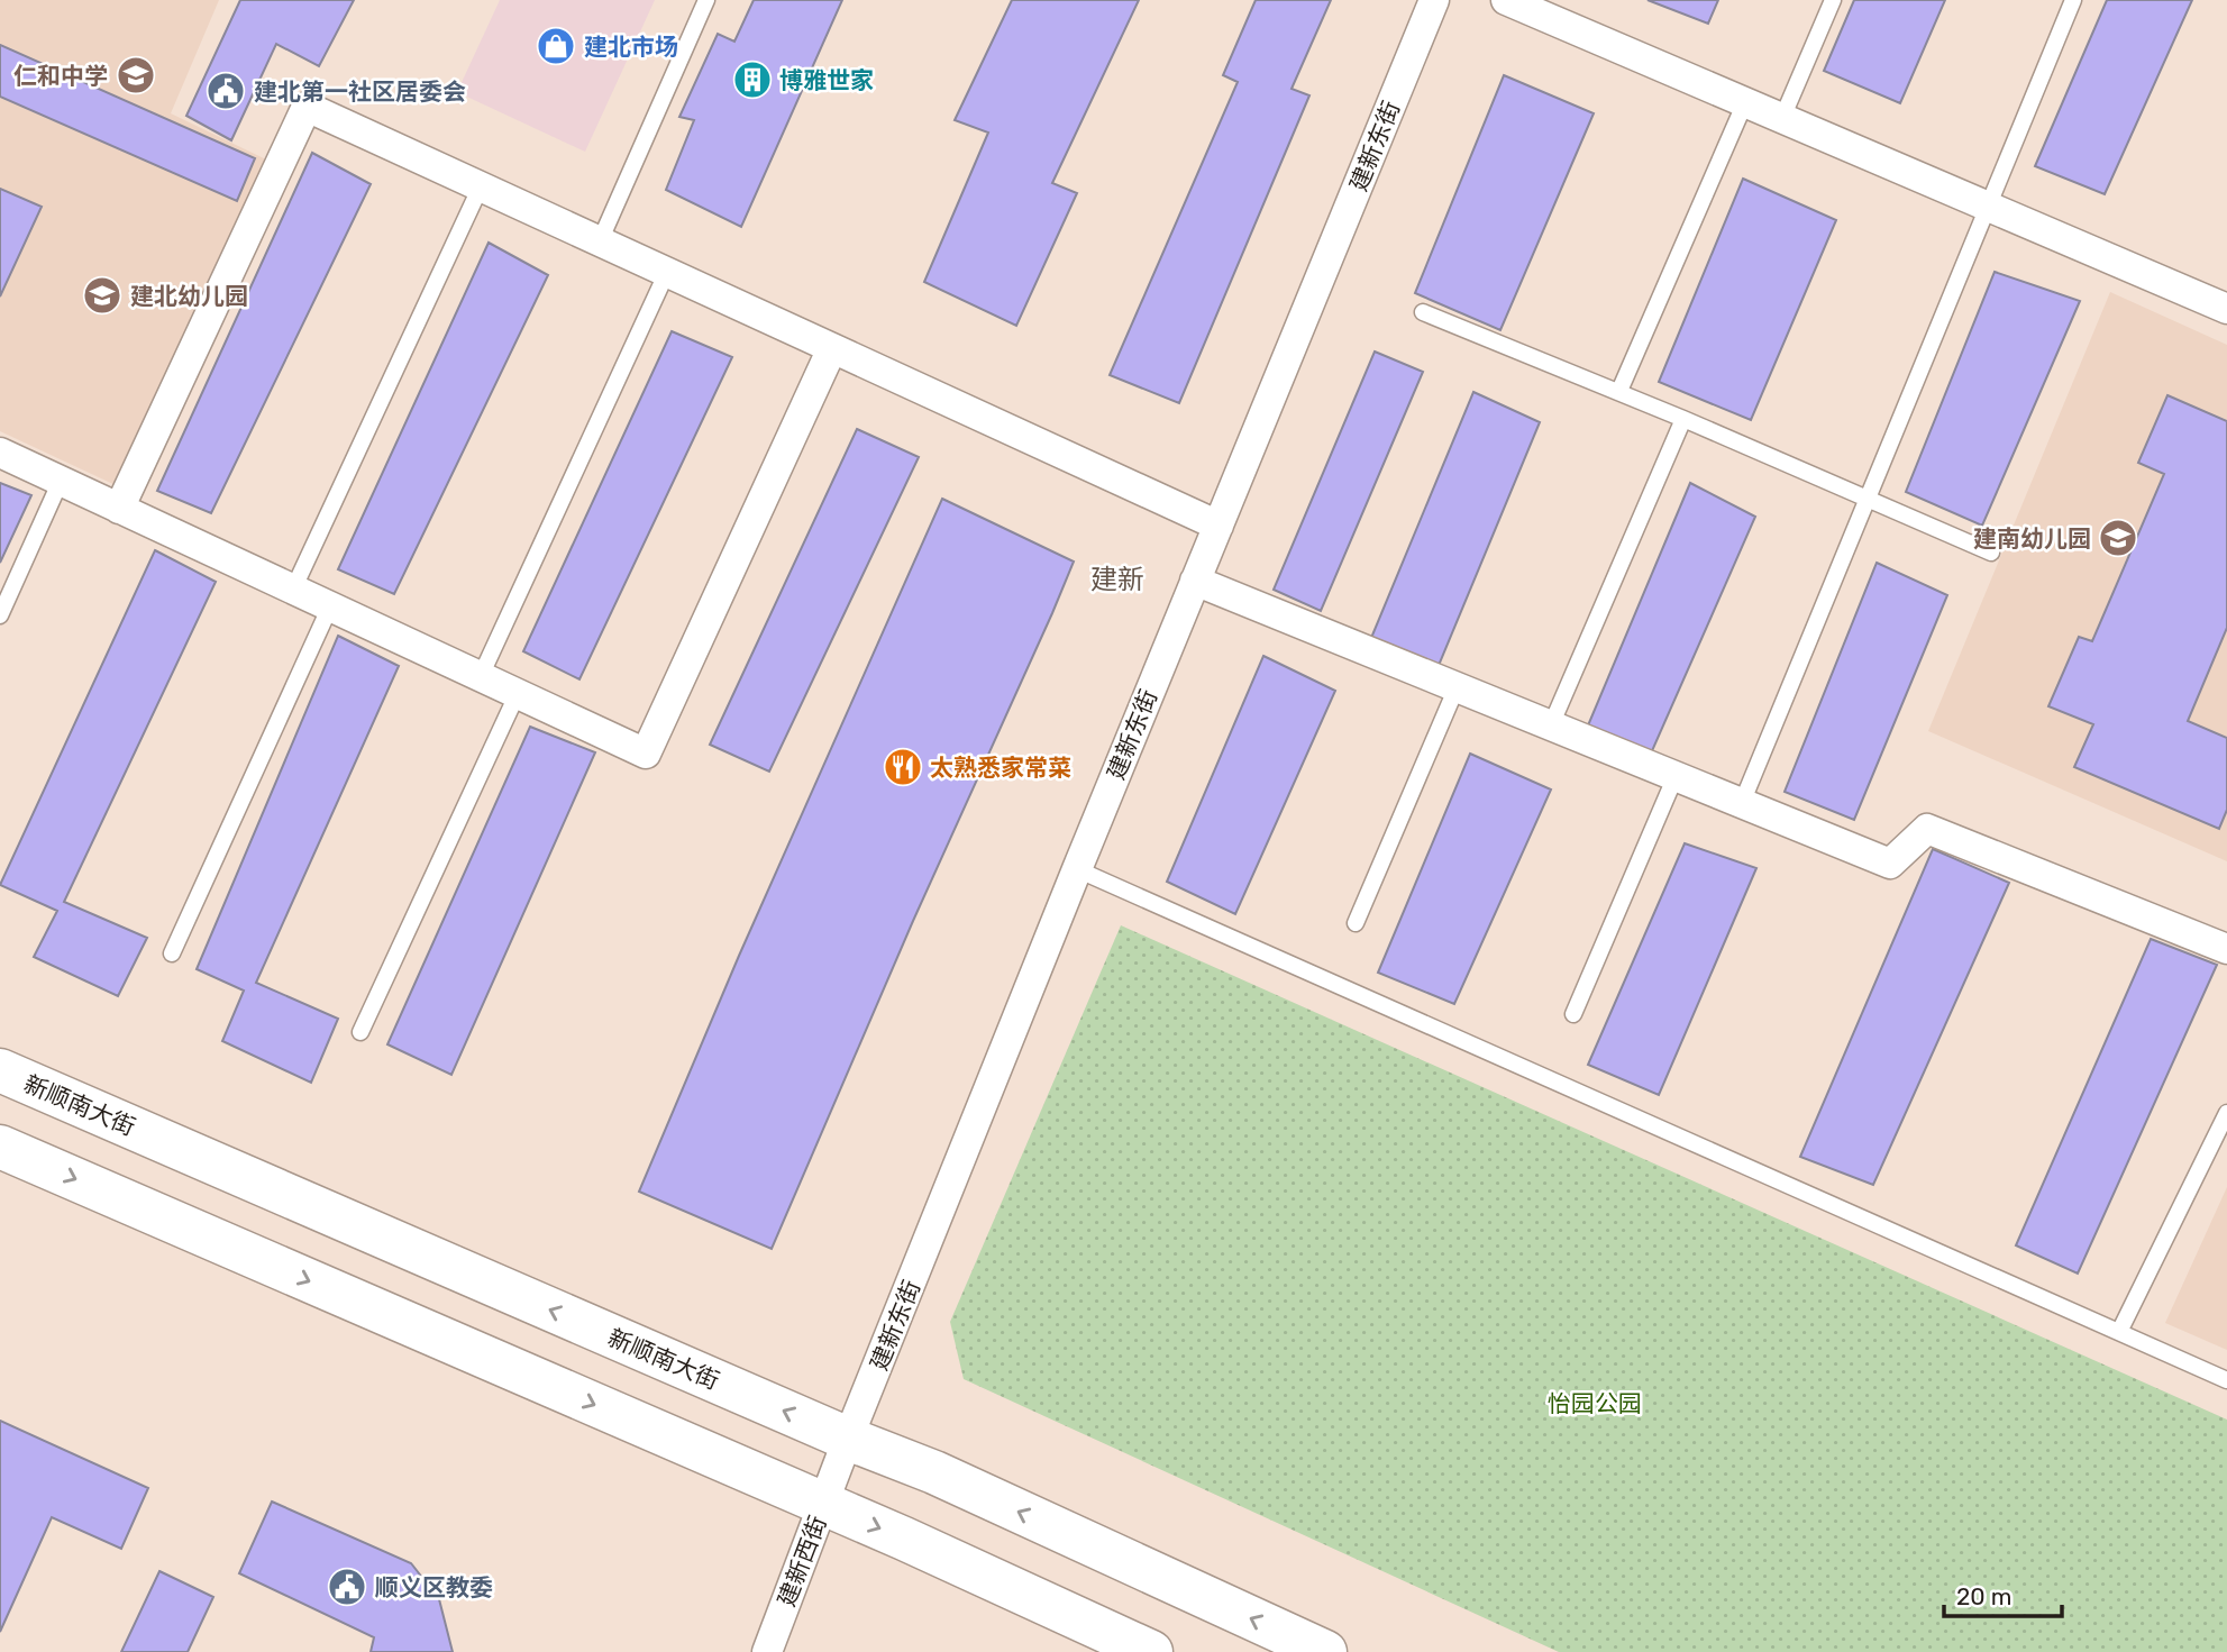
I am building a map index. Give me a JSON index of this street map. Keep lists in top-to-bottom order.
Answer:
{
  "streets": {
    "main road": ["新顺南大街"],
    "street": ["建新东街", "建新西街"]
  },
  "crossings": [
    ["建新东街", "新顺南大街"],
    ["建新东街", "建新西街"],
    ["新顺南大街", "建新西街"]
  ],
  "districts": ["建新"],
  "parks": ["怡园公园"],
  "places": {
    "shop": ["建北市场"],
    "school or university": ["仁和中学", "建北幼儿园", "建南幼儿园"],
    "building": ["博雅世家"],
    "public building": ["建北第一社区居委会", "顺义区教委"],
    "restaurant": ["太熟悉家常菜"]
  },
  "scale_bar": "20 m"
}
